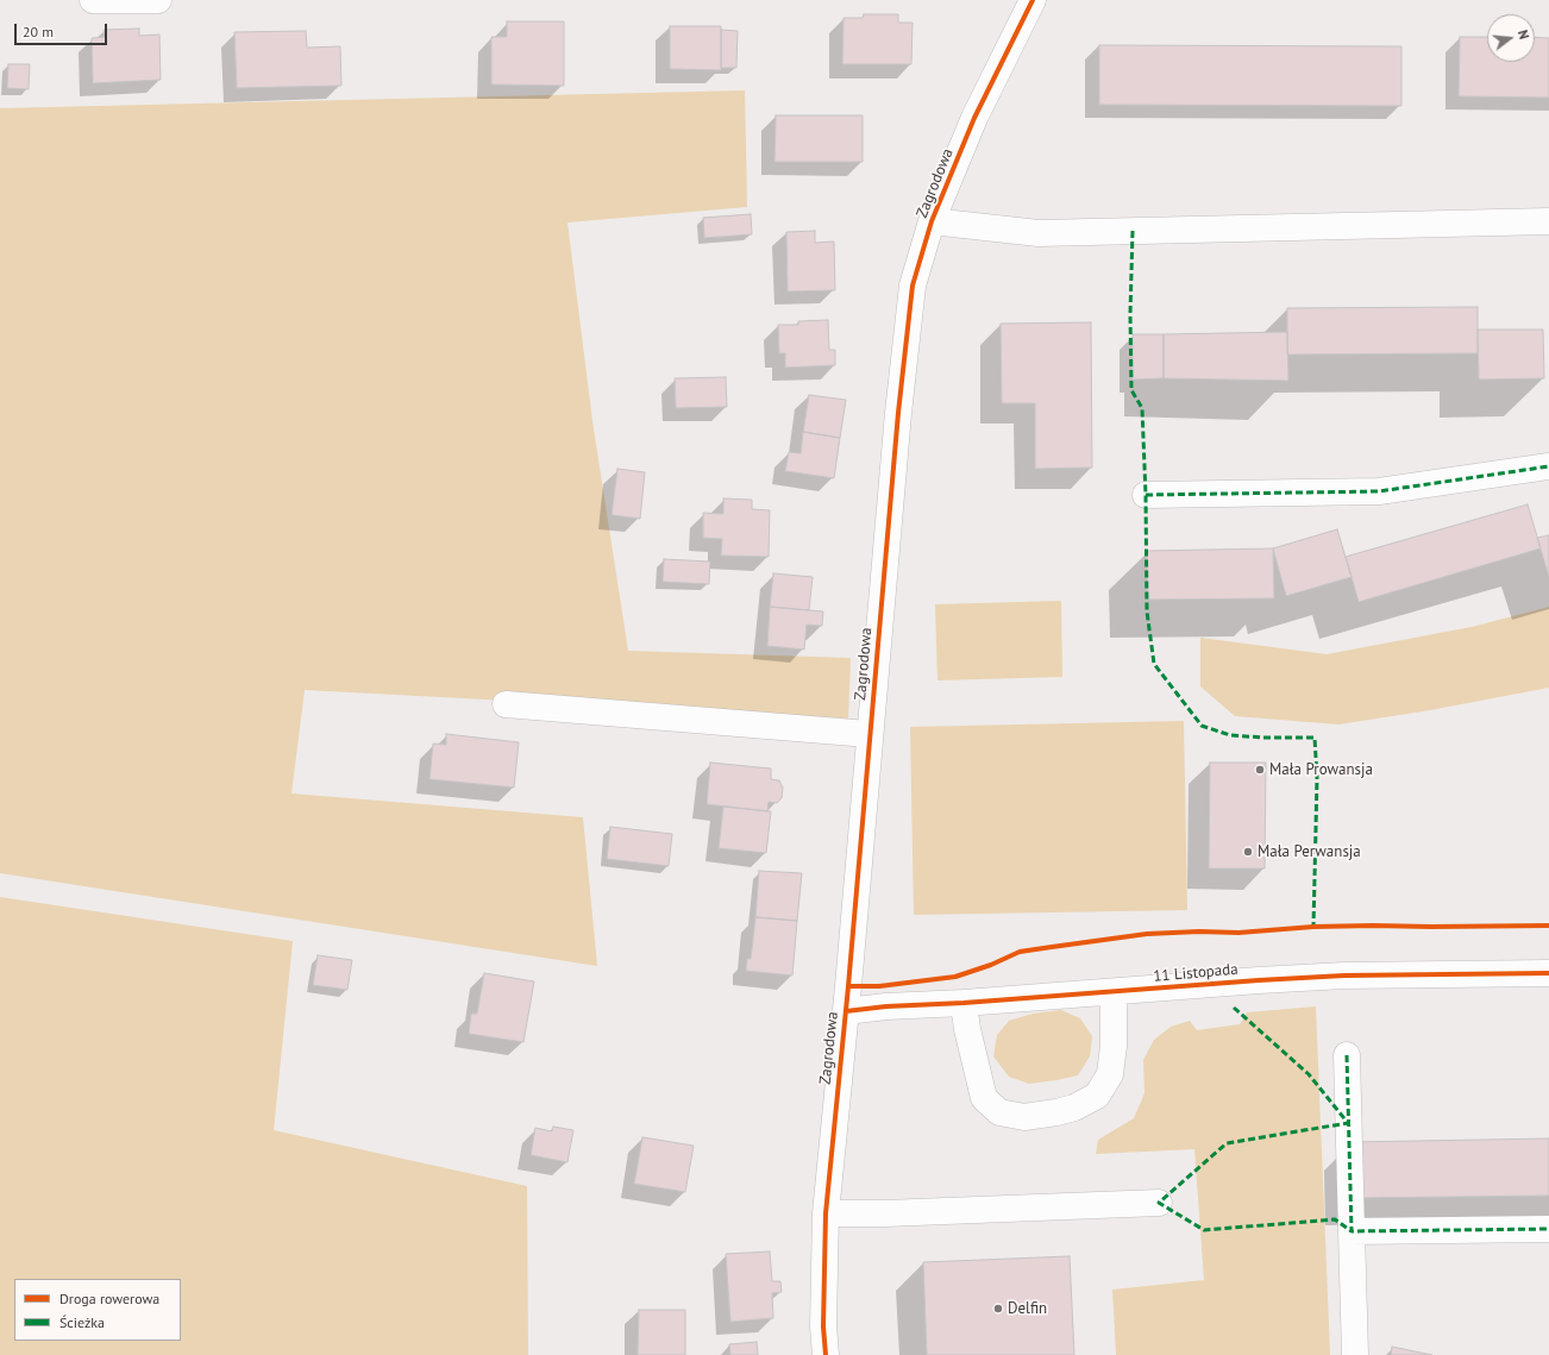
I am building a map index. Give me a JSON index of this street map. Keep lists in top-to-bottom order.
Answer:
{
  "streets": {
    "street": ["Zagrodowa", "11 Listopada"]
  },
  "crossings": [
    ["Zagrodowa", "11 Listopada"]
  ],
  "places": ["Mała Prowansja", "Mała Perwansja", "Delfin"],
  "legend": ["Droga rowerowa", "Ścieżka"],
  "scale_bar": "20 m",
  "north": "right"
}
